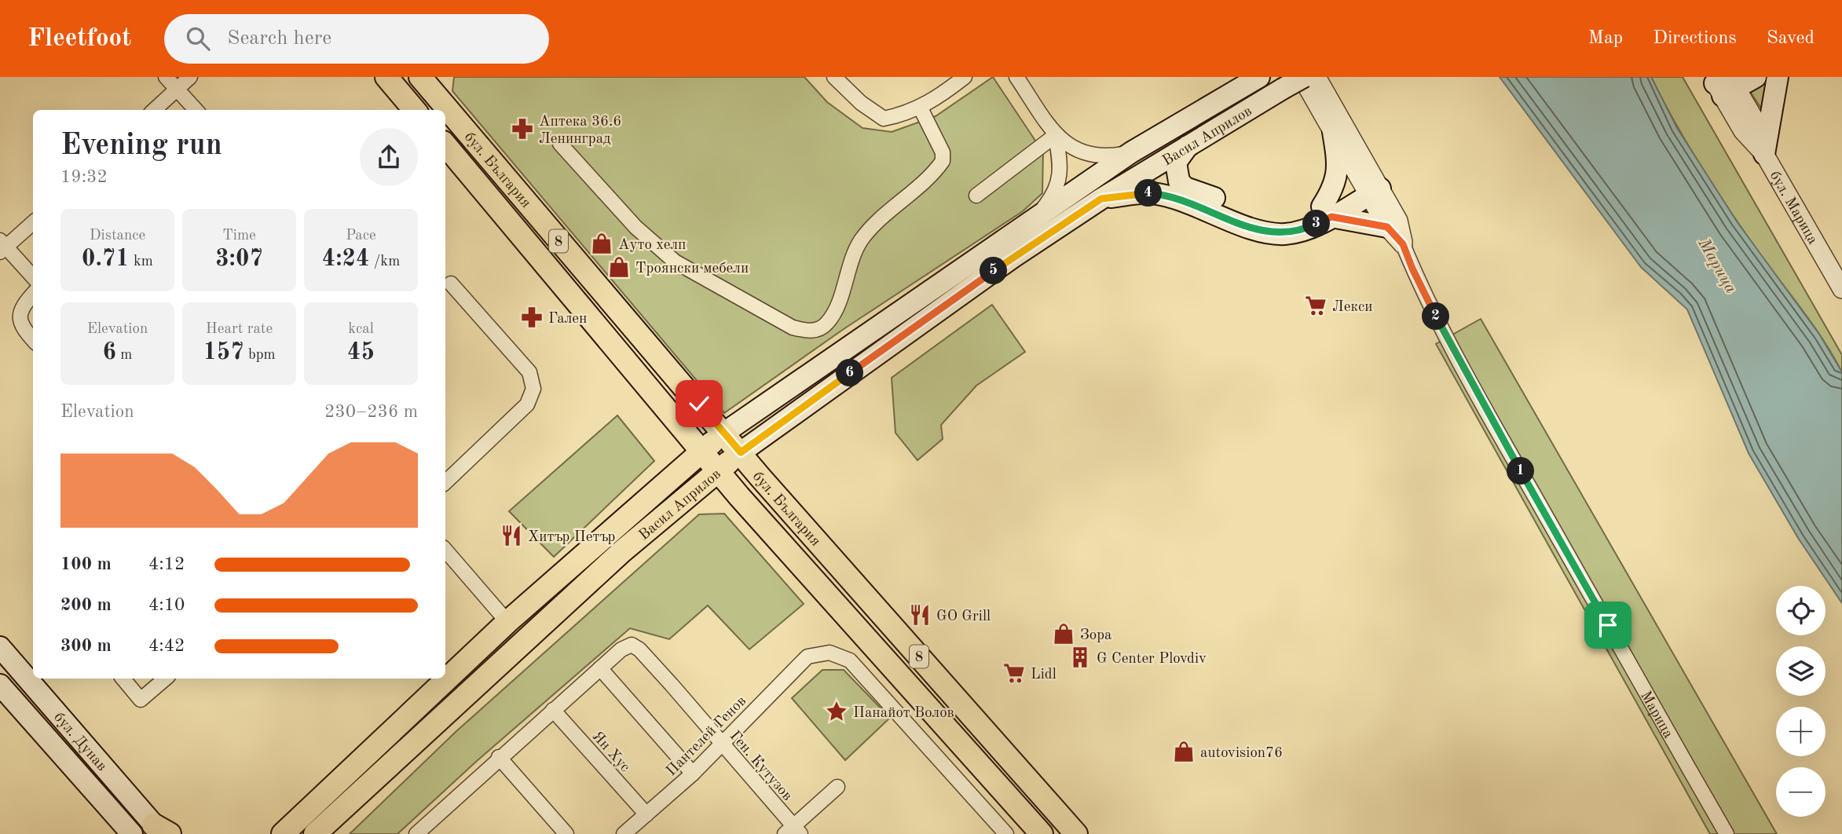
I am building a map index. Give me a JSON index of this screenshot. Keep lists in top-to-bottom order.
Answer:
{
  "streets": {
    "main road": [
      "Васил Априлов",
      "бул. България",
      "8",
      "бул. Дунав"
    ],
    "street": [
      "бул. Марица",
      "Марица",
      "Пантелей Генов",
      "Ян Хус",
      "Ген. Кутузов"
    ]
  },
  "crossings": [
    ["Васил Априлов", "бул. България"],
    ["Васил Априлов", "Марица"],
    ["Пантелей Генов", "Ян Хус"],
    ["Пантелей Генов", "Ген. Кутузов"]
  ],
  "water": ["Марица"],
  "places": {
    "pharmacy": ["Аптека 36.6 Ленинград", "Гален"],
    "shop": [
      "Ауто хелп",
      "Троянски мебели",
      "Зора",
      "autovision76"
    ],
    "supermarket": ["Лекси", "Lidl"],
    "restaurant": ["Хитър Петър", "GO Grill"],
    "building": ["G Center Plovdiv"],
    "place": ["Панайот Волов"]
  },
  "page": {
    "header": "Fleetfoot",
    "search": "Search here",
    "nav": ["Map", "Directions", "Saved"],
    "heading": ["Evening run", "19:32"],
    "pins": [
      "4",
      "3",
      "5",
      "2",
      "6",
      "1"
    ],
    "stats": [
      ["Distance", "0.71 km"],
      ["Time", "3:07"],
      ["Pace", "4:24 /km"],
      ["Elevation", "6 m"],
      ["Heart rate", "157 bpm"],
      ["kcal", "45"]
    ],
    "chart": ["Elevation", "230–236 m"],
    "list": [
      {
        "name": "100 m",
        "note": "4:12"
      },
      {
        "name": "200 m",
        "note": "4:10"
      },
      {
        "name": "300 m",
        "note": "4:42"
      }
    ],
    "map_buttons": ["+", "−"]
  }
}
